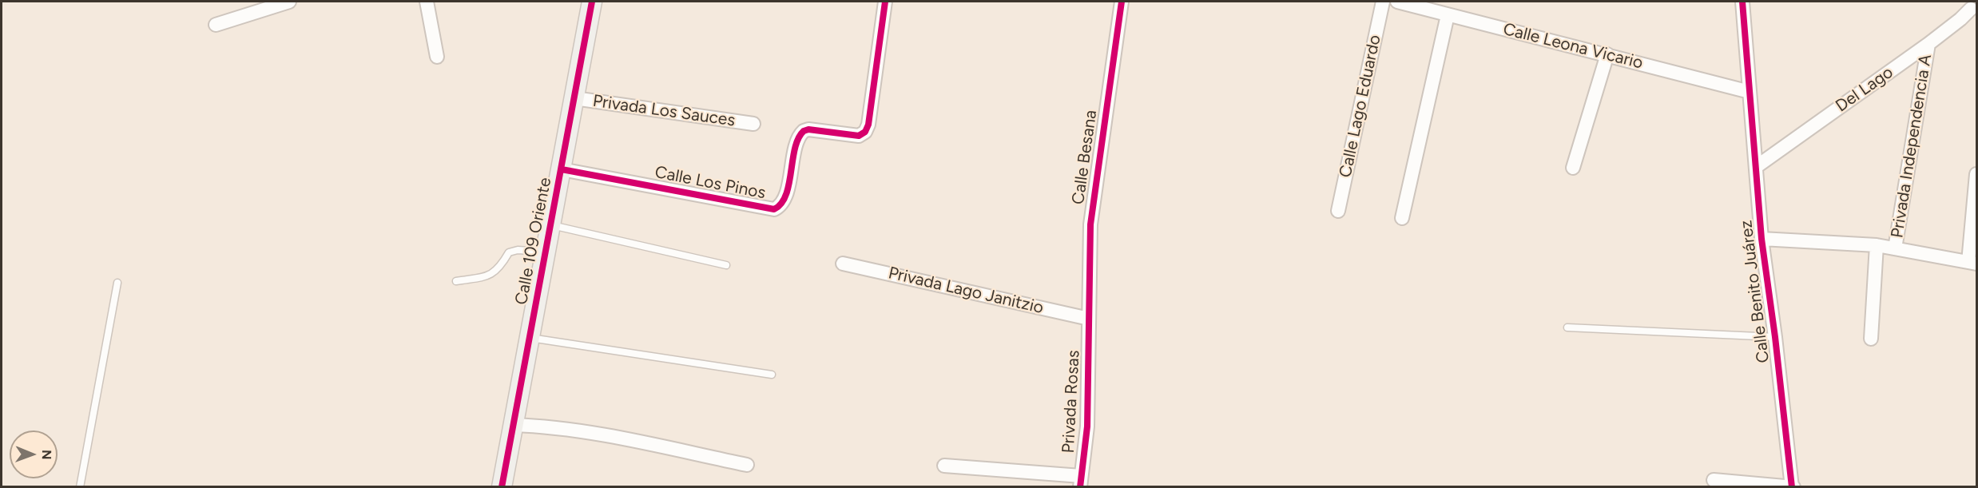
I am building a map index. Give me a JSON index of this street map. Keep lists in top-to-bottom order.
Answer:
{
  "streets": {
    "street": [
      "Calle Leona Vicario",
      "Del Lago",
      "Calle Lago Eduardo",
      "Privada Los Sauces",
      "Privada Independencia A",
      "Calle Besana",
      "Calle Los Pinos",
      "Calle 109 Oriente",
      "Privada Lago Janitzio",
      "Calle Benito Juárez",
      "Privada Rosas"
    ]
  },
  "crossings": [
    ["Calle Leona Vicario", "Calle Benito Juárez"],
    ["Del Lago", "Privada Independencia A"],
    ["Del Lago", "Calle Benito Juárez"],
    ["Privada Los Sauces", "Calle 109 Oriente"],
    ["Calle Besana", "Privada Lago Janitzio"],
    ["Calle Besana", "Privada Rosas"],
    ["Calle Los Pinos", "Calle 109 Oriente"],
    ["Privada Lago Janitzio", "Privada Rosas"]
  ],
  "north": "right"
}
